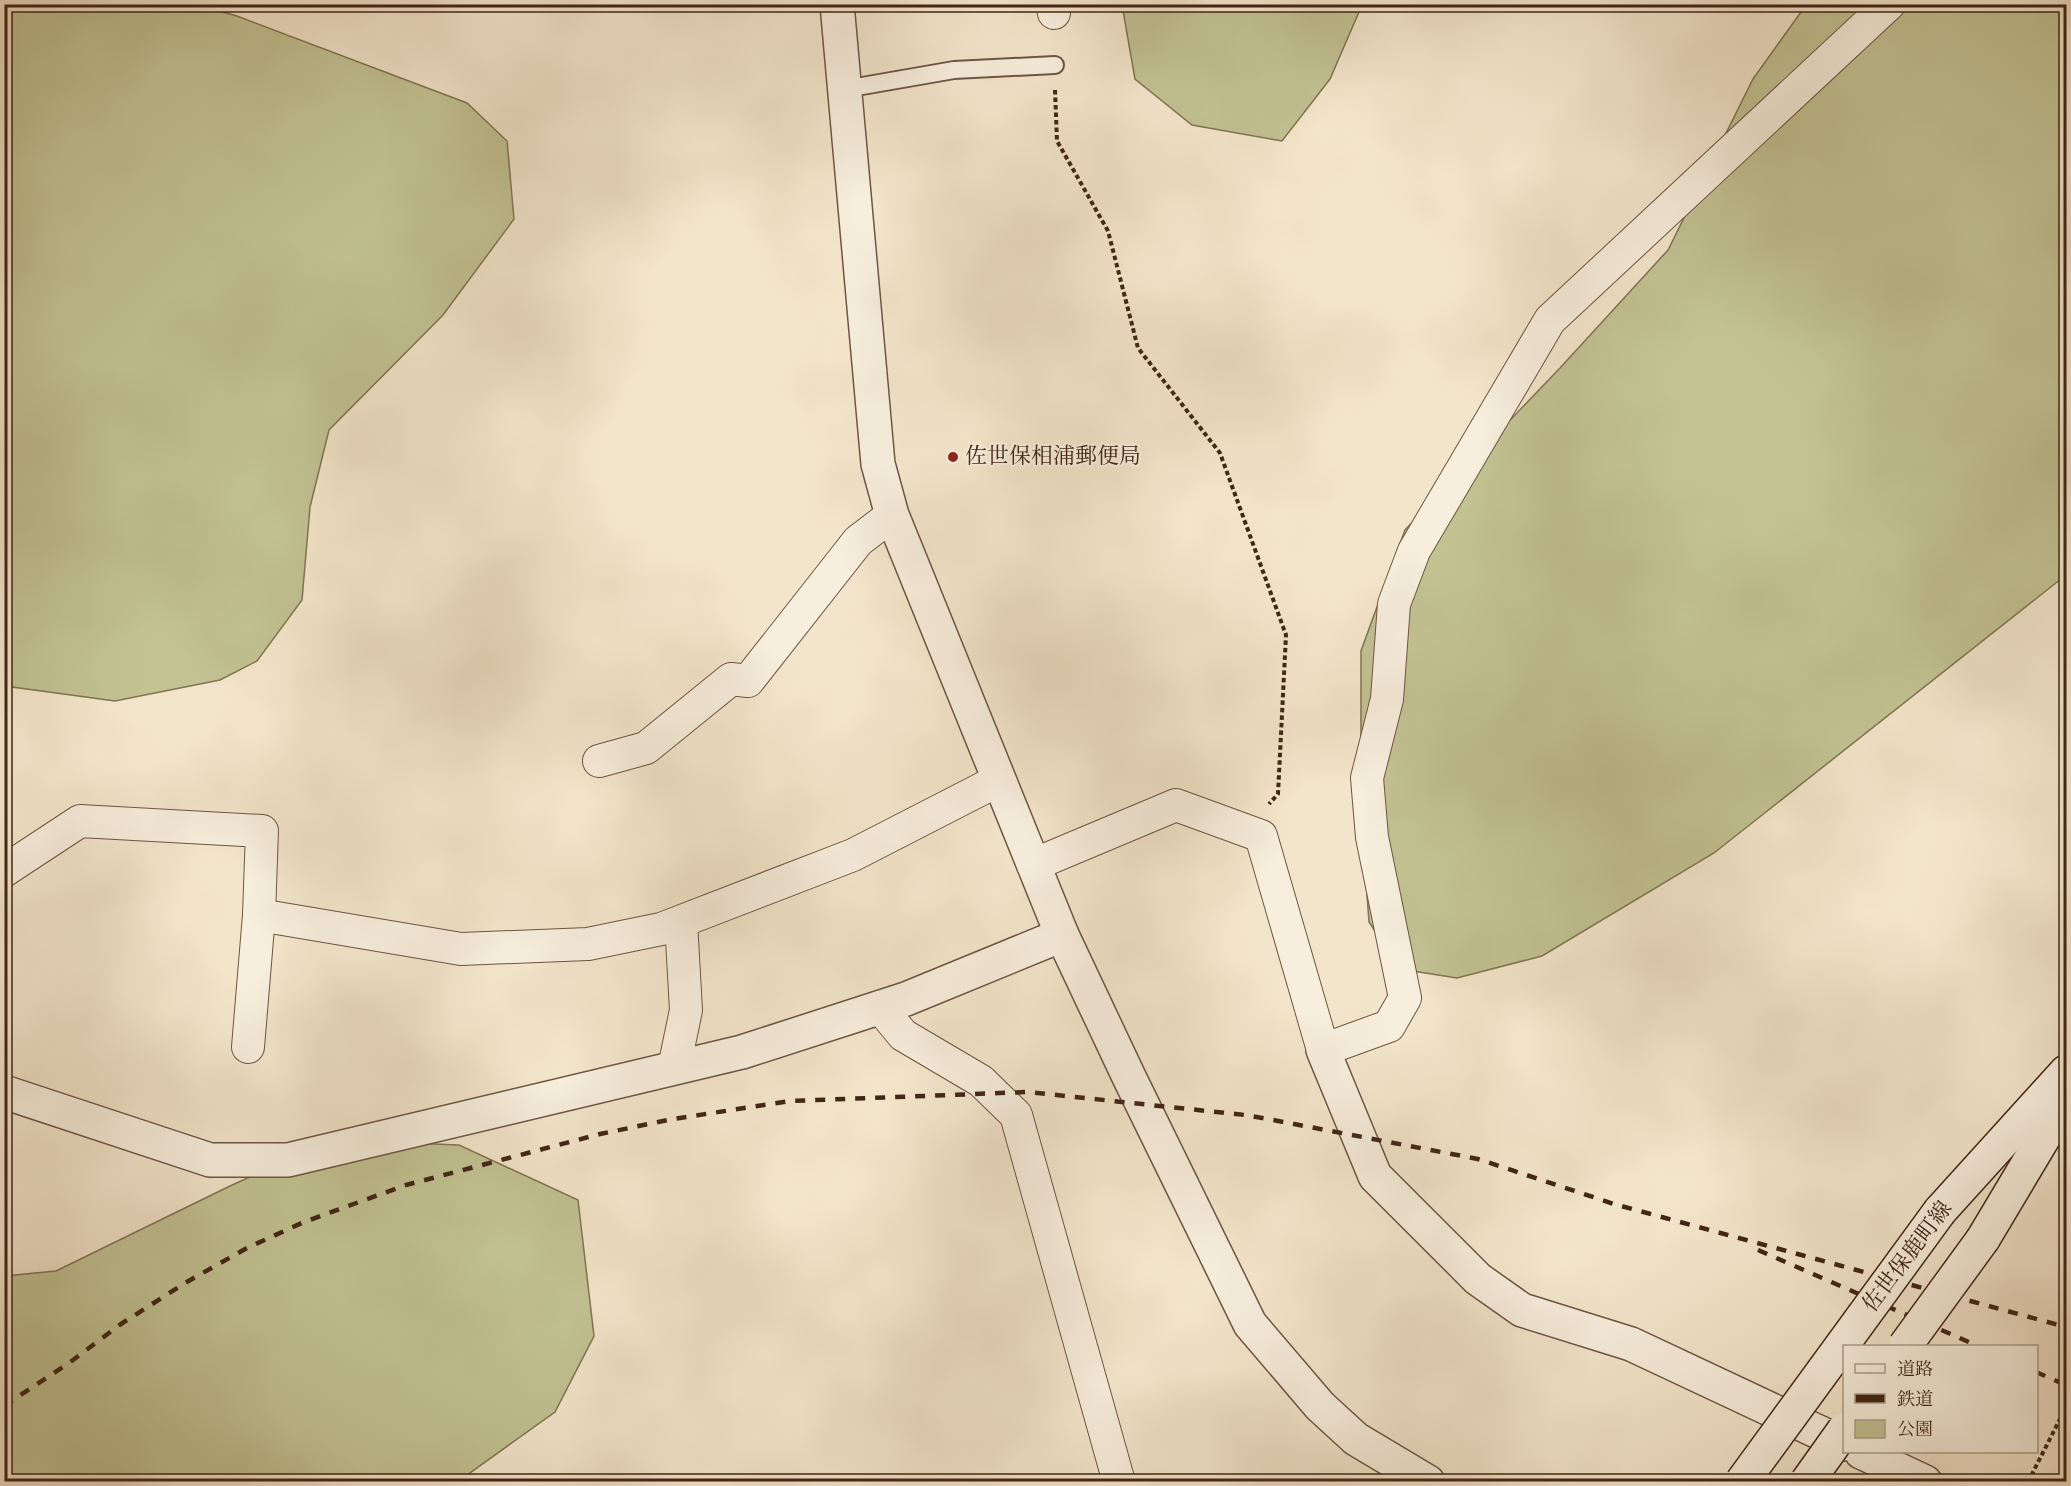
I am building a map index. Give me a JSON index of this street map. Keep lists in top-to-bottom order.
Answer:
{
  "streets": {
    "street": ["佐世保鹿町線"]
  },
  "places": ["佐世保相浦郵便局"],
  "legend": ["道路", "鉄道", "公園"]
}
